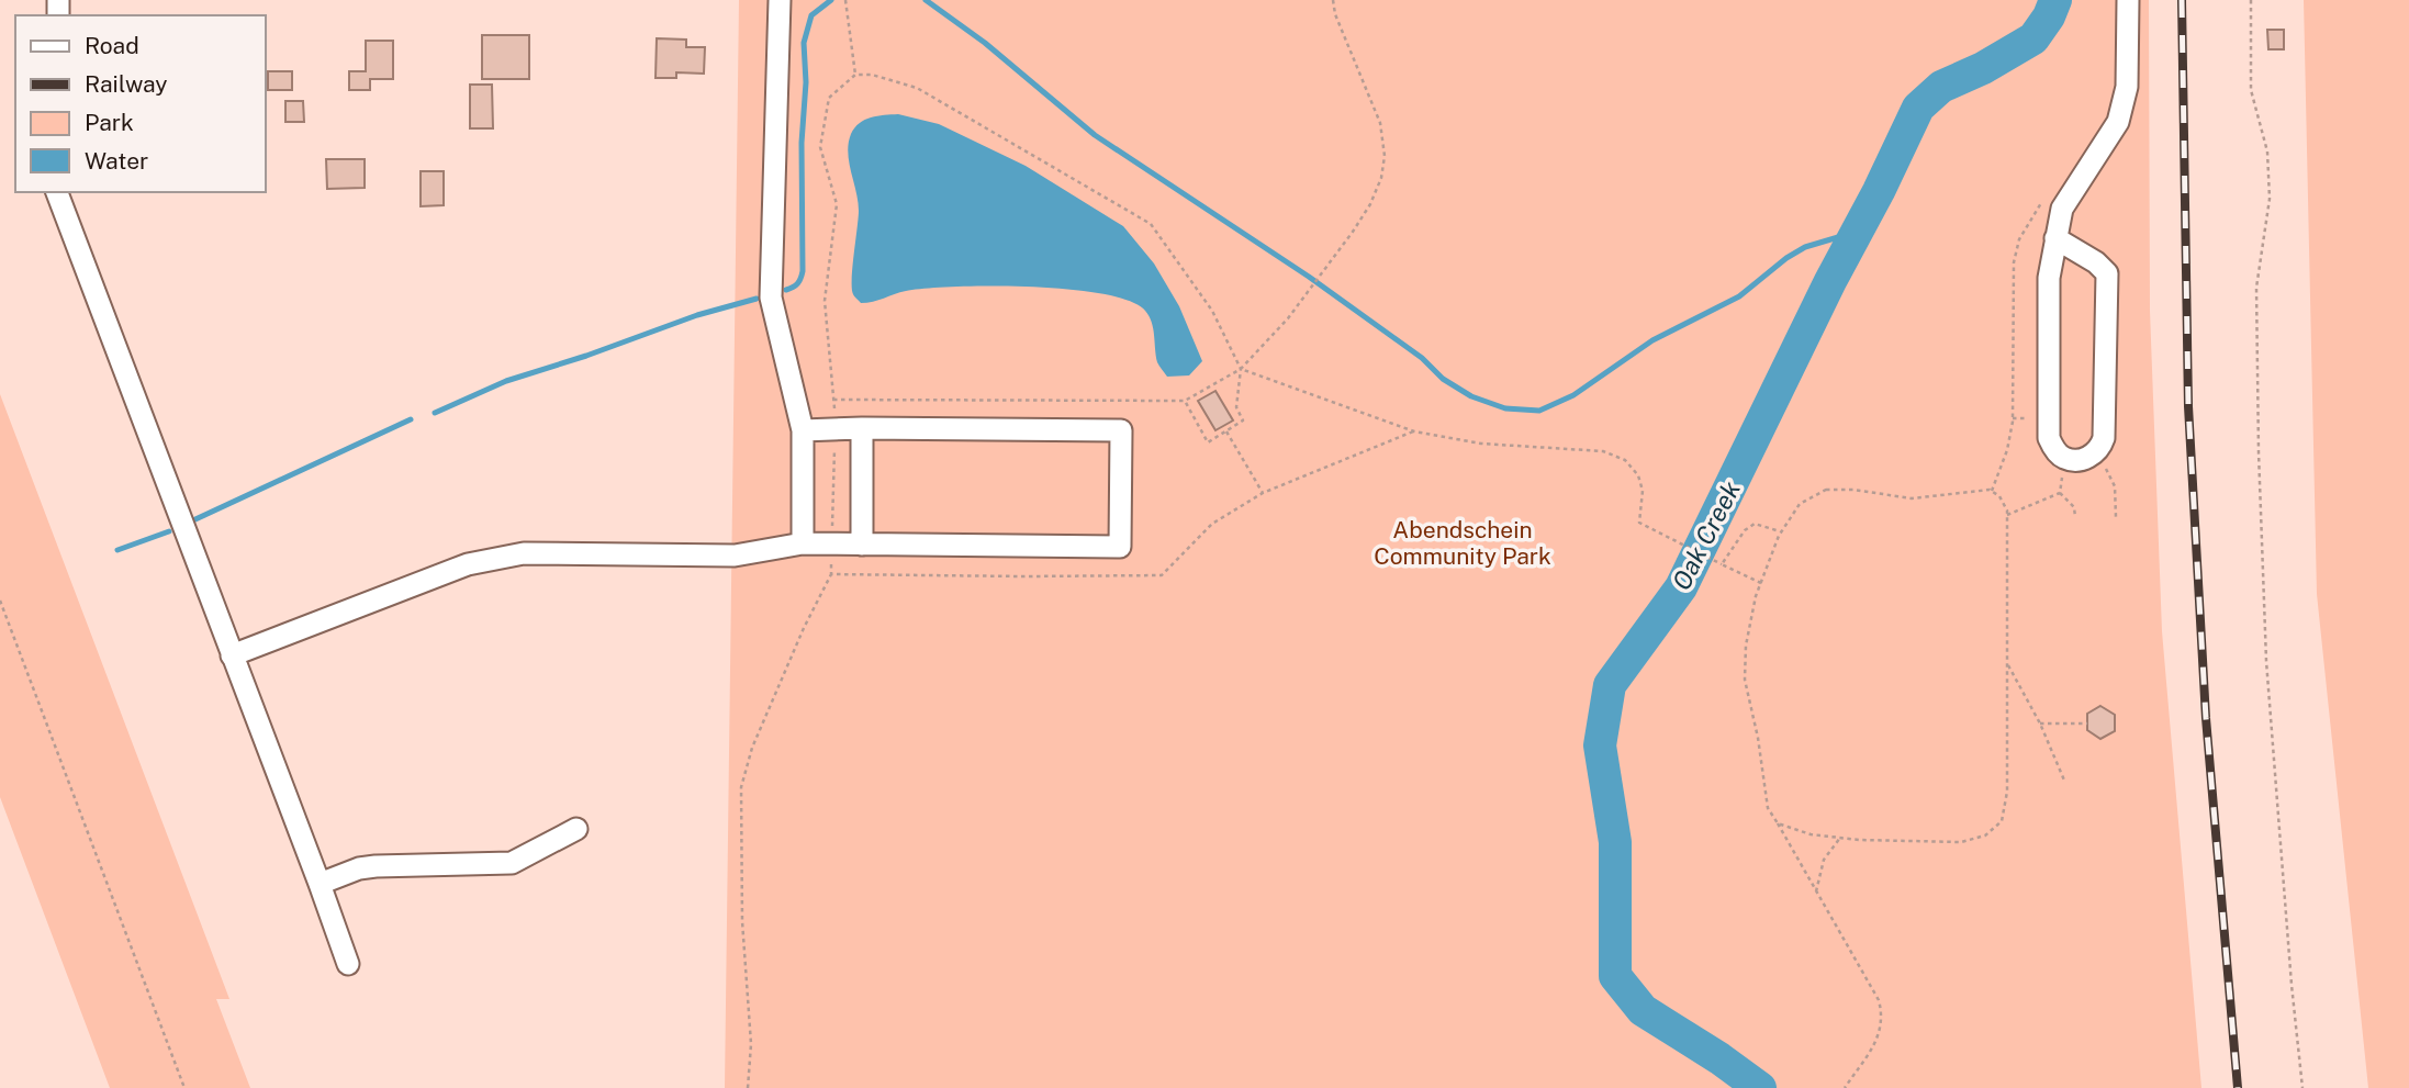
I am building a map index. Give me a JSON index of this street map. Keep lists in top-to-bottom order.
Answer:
{
  "water": ["Oak Creek"],
  "parks": ["Abendschein Community Park"],
  "legend": [
    "Road",
    "Railway",
    "Park",
    "Water"
  ]
}
